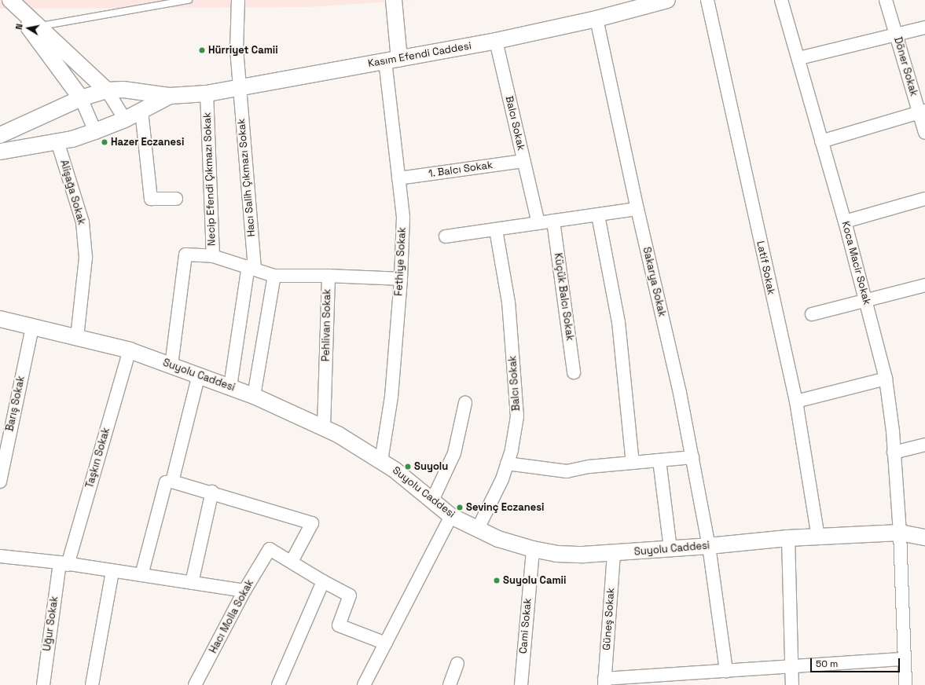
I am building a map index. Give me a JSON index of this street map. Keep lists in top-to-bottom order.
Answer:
{
  "streets": {
    "street": [
      "Kasım Efendi Caddesi",
      "Döner Sokak",
      "Balcı Sokak",
      "1. Balcı Sokak",
      "Hacı Salih Çıkmazı Sokak",
      "Necip Efendi Çıkmazı Sokak",
      "Alişağa Sokak",
      "Fethiye Sokak",
      "Koca Macir Sokak",
      "Latif Sokak",
      "Sakarya Sokak",
      "Küçük Balcı Sokak",
      "Pehlivan Sokak",
      "Suyolu Caddesi",
      "Barış Sokak",
      "Taşkın Sokak",
      "Hacı Molla Sokak",
      "Güneş Sokak",
      "Uğur Sokak",
      "Cami Sokak"
    ]
  },
  "crossings": [
    ["Kasım Efendi Caddesi", "Balcı Sokak"],
    ["Kasım Efendi Caddesi", "Hacı Salih Çıkmazı Sokak"],
    ["Kasım Efendi Caddesi", "Necip Efendi Çıkmazı Sokak"],
    ["Kasım Efendi Caddesi", "Alişağa Sokak"],
    ["Kasım Efendi Caddesi", "Fethiye Sokak"],
    ["Kasım Efendi Caddesi", "Sakarya Sokak"],
    ["Balcı Sokak", "1. Balcı Sokak"],
    ["Balcı Sokak", "Suyolu Caddesi"],
    ["1. Balcı Sokak", "Fethiye Sokak"],
    ["Hacı Salih Çıkmazı Sokak", "Suyolu Caddesi"],
    ["Necip Efendi Çıkmazı Sokak", "Suyolu Caddesi"],
    ["Alişağa Sokak", "Suyolu Caddesi"],
    ["Fethiye Sokak", "Pehlivan Sokak"],
    ["Fethiye Sokak", "Suyolu Caddesi"],
    ["Koca Macir Sokak", "Suyolu Caddesi"],
    ["Latif Sokak", "Suyolu Caddesi"],
    ["Sakarya Sokak", "Suyolu Caddesi"],
    ["Pehlivan Sokak", "Suyolu Caddesi"],
    ["Suyolu Caddesi", "Barış Sokak"],
    ["Suyolu Caddesi", "Taşkın Sokak"],
    ["Suyolu Caddesi", "Güneş Sokak"],
    ["Suyolu Caddesi", "Cami Sokak"],
    ["Taşkın Sokak", "Uğur Sokak"]
  ],
  "places": [
    "Hürriyet Camii",
    "Hazer Eczanesi",
    "Suyolu",
    "Sevinç Eczanesi",
    "Suyolu Camii"
  ],
  "scale_bar": "50 m",
  "north": "left"
}
